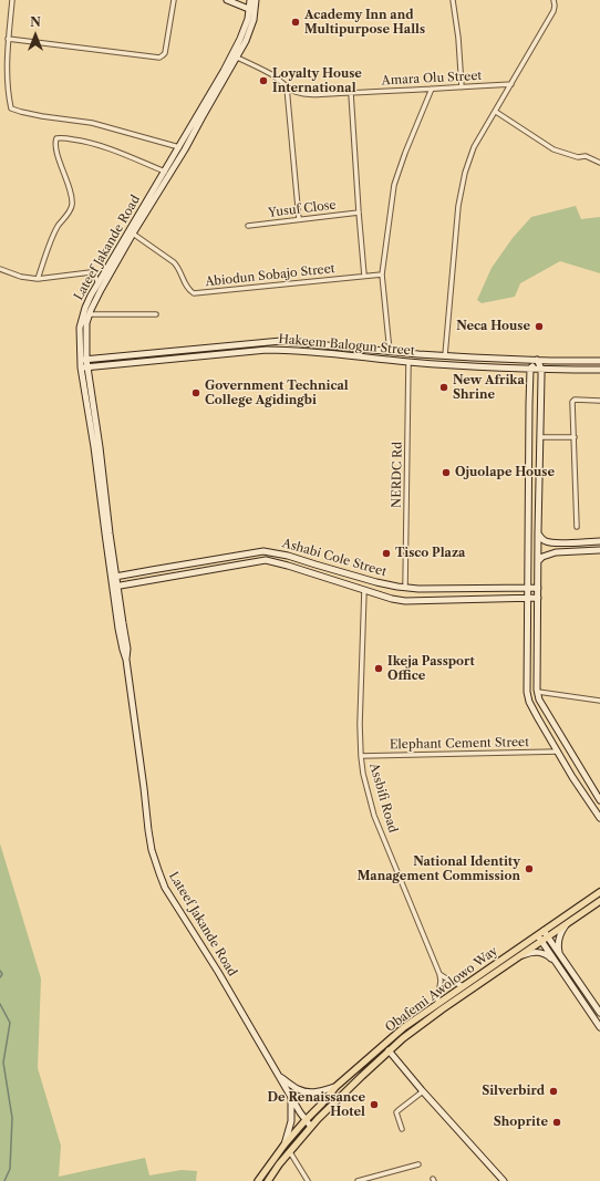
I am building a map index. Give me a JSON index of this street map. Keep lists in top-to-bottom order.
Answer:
{
  "streets": {
    "main road": ["Obafemi Awolowo Way"],
    "street": [
      "Amara Olu Street",
      "Yusuf Close",
      "Lateef Jakande Road",
      "Abiodun Sobajo Street",
      "Hakeem Balogun Street",
      "NERDC Rd",
      "Ashabi Cole Street",
      "Elephant Cement Street",
      "Assbifi Road"
    ]
  },
  "crossings": [
    ["Amara Olu Street", "Lateef Jakande Road"],
    ["Amara Olu Street", "Hakeem Balogun Street"],
    ["Lateef Jakande Road", "Abiodun Sobajo Street"],
    ["Lateef Jakande Road", "Hakeem Balogun Street"],
    ["Lateef Jakande Road", "Ashabi Cole Street"],
    ["Lateef Jakande Road", "Obafemi Awolowo Way"],
    ["Abiodun Sobajo Street", "Hakeem Balogun Street"],
    ["Hakeem Balogun Street", "NERDC Rd"],
    ["NERDC Rd", "Ashabi Cole Street"],
    ["Ashabi Cole Street", "Assbifi Road"],
    ["Elephant Cement Street", "Assbifi Road"]
  ],
  "places": [
    "Academy Inn and Multipurpose Halls",
    "Loyalty House International",
    "Neca House",
    "New Afrika Shrine",
    "Government Technical College Agidingbi",
    "Ojuolape House",
    "Tisco Plaza",
    "Ikeja Passport Office",
    "National Identity Management Commission",
    "Silverbird",
    "De Renaissance Hotel",
    "Shoprite"
  ],
  "north": "top"
}
